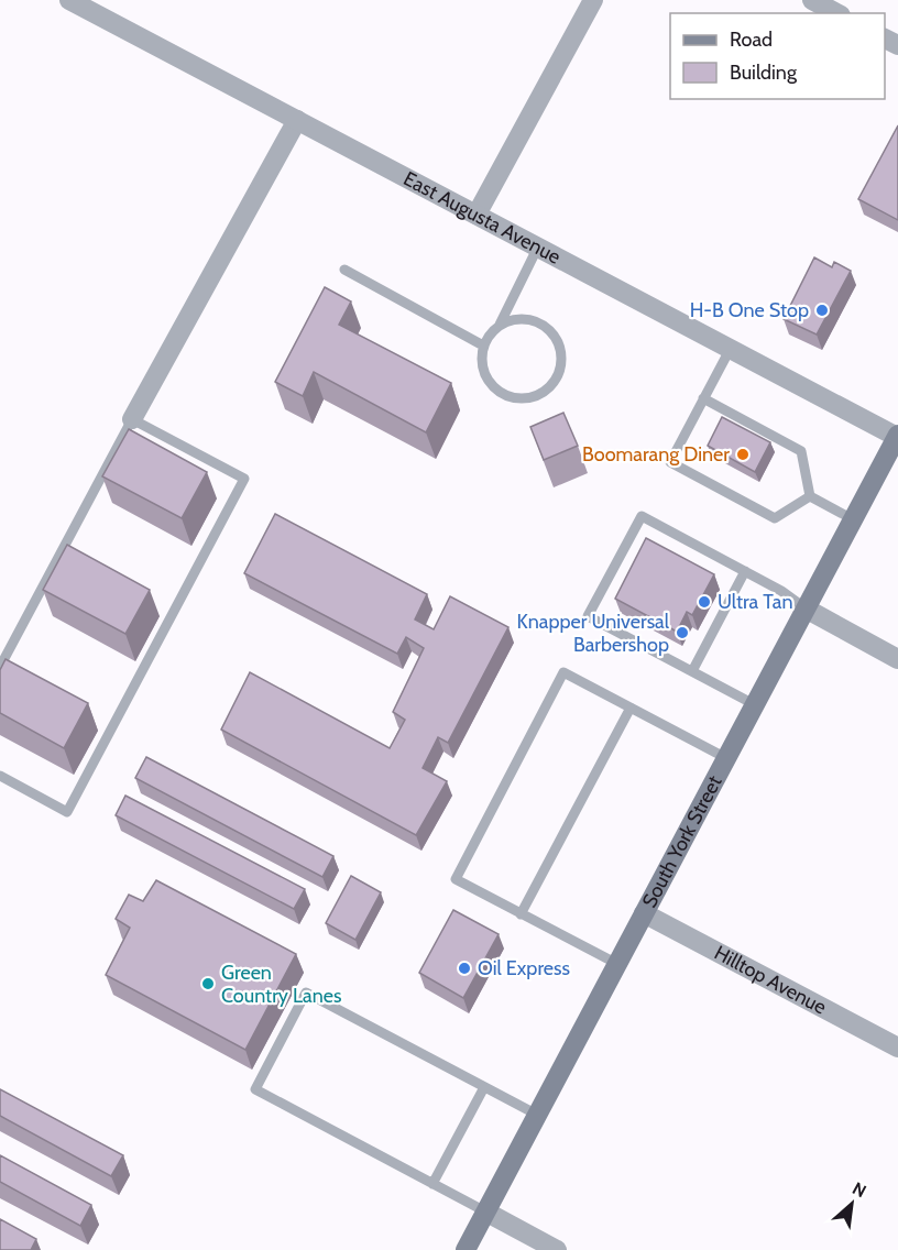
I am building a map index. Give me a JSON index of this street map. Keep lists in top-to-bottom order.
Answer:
{
  "streets": {
    "main road": ["South York Street"],
    "street": ["East Augusta Avenue", "Hilltop Avenue"]
  },
  "crossings": [
    ["East Augusta Avenue", "South York Street"],
    ["South York Street", "Hilltop Avenue"]
  ],
  "places": [
    "H-B One Stop",
    "Boomarang Diner",
    "Ultra Tan",
    "Knapper Universal Barbershop",
    "Oil Express",
    "Green Country Lanes"
  ],
  "legend": ["Road", "Building"],
  "north": "top right"
}
